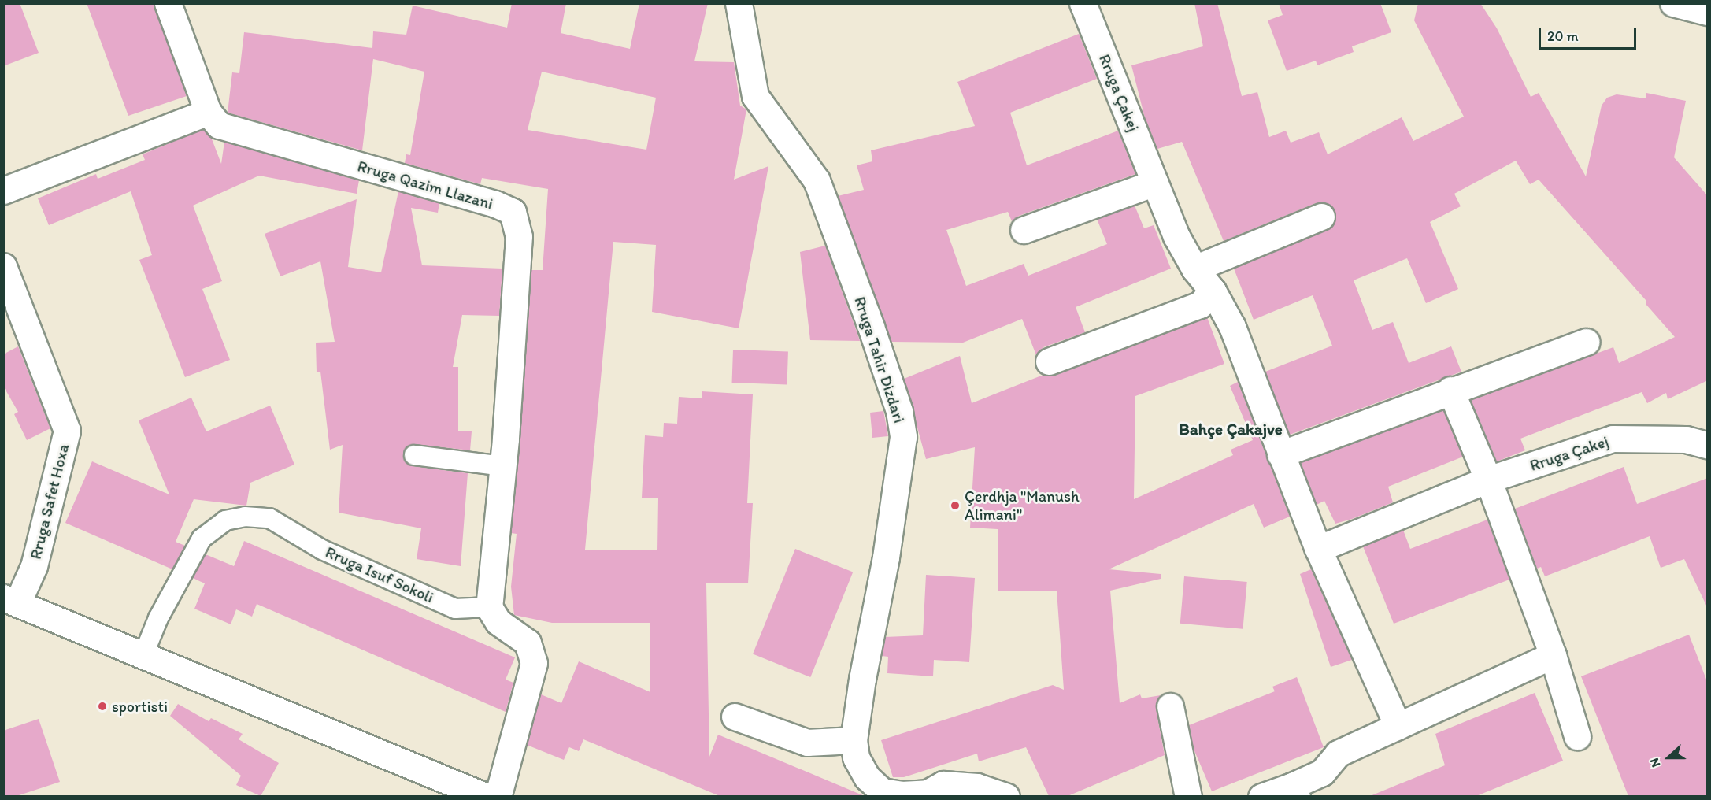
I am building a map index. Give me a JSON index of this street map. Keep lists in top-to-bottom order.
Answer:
{
  "streets": {
    "street": [
      "Rruga Çakej",
      "Rruga Qazim Llazani",
      "Rruga Tahir Dizdari",
      "Rruga Safet Hoxa"
    ],
    "lane": ["Rruga Isuf Sokoli"]
  },
  "crossings": [
    ["Rruga Qazim Llazani", "Rruga Isuf Sokoli"]
  ],
  "districts": ["Bahçe Çakajve"],
  "places": ["Çerdhja \"Manush Alimani\"", "sportisti"],
  "scale_bar": "20 m",
  "north": "left"
}
